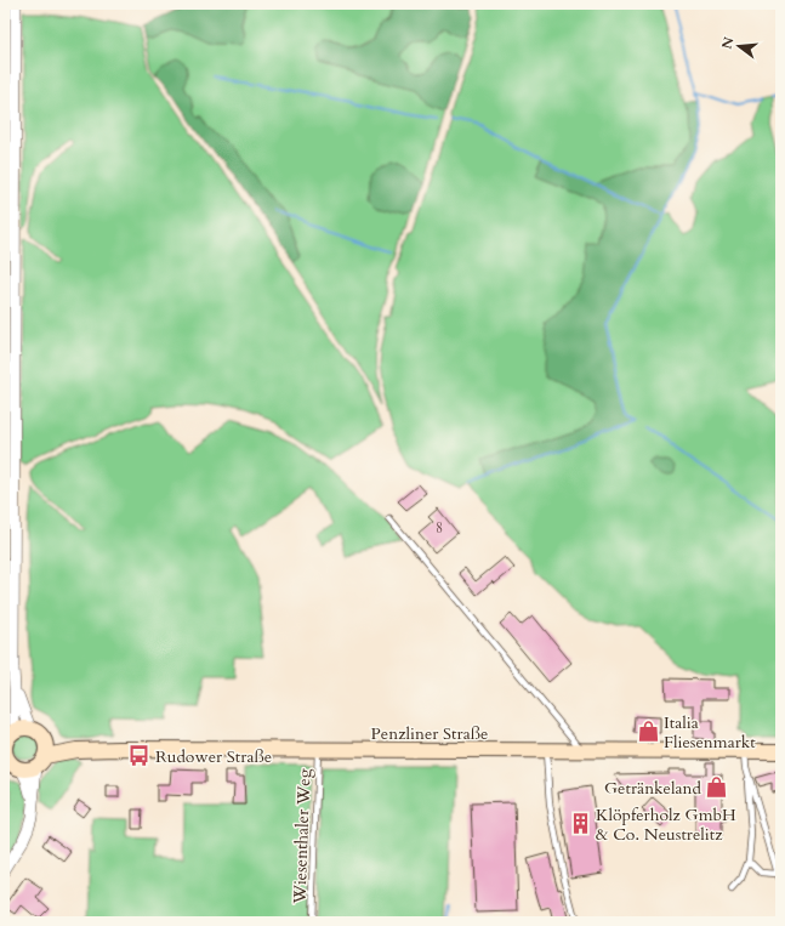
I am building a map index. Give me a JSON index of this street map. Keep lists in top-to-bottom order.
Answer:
{
  "streets": {
    "main road": ["Penzliner Straße"],
    "lane": ["Wiesenthaler Weg"]
  },
  "crossings": [
    ["Penzliner Straße", "Wiesenthaler Weg"]
  ],
  "places": {
    "shop": ["Italia Fliesenmarkt", "Getränkeland"],
    "bus stop": ["Rudower Straße"],
    "building": ["Klöpferholz GmbH & Co. Neustrelitz"]
  },
  "house_numbers": ["8"],
  "north": "left"
}
